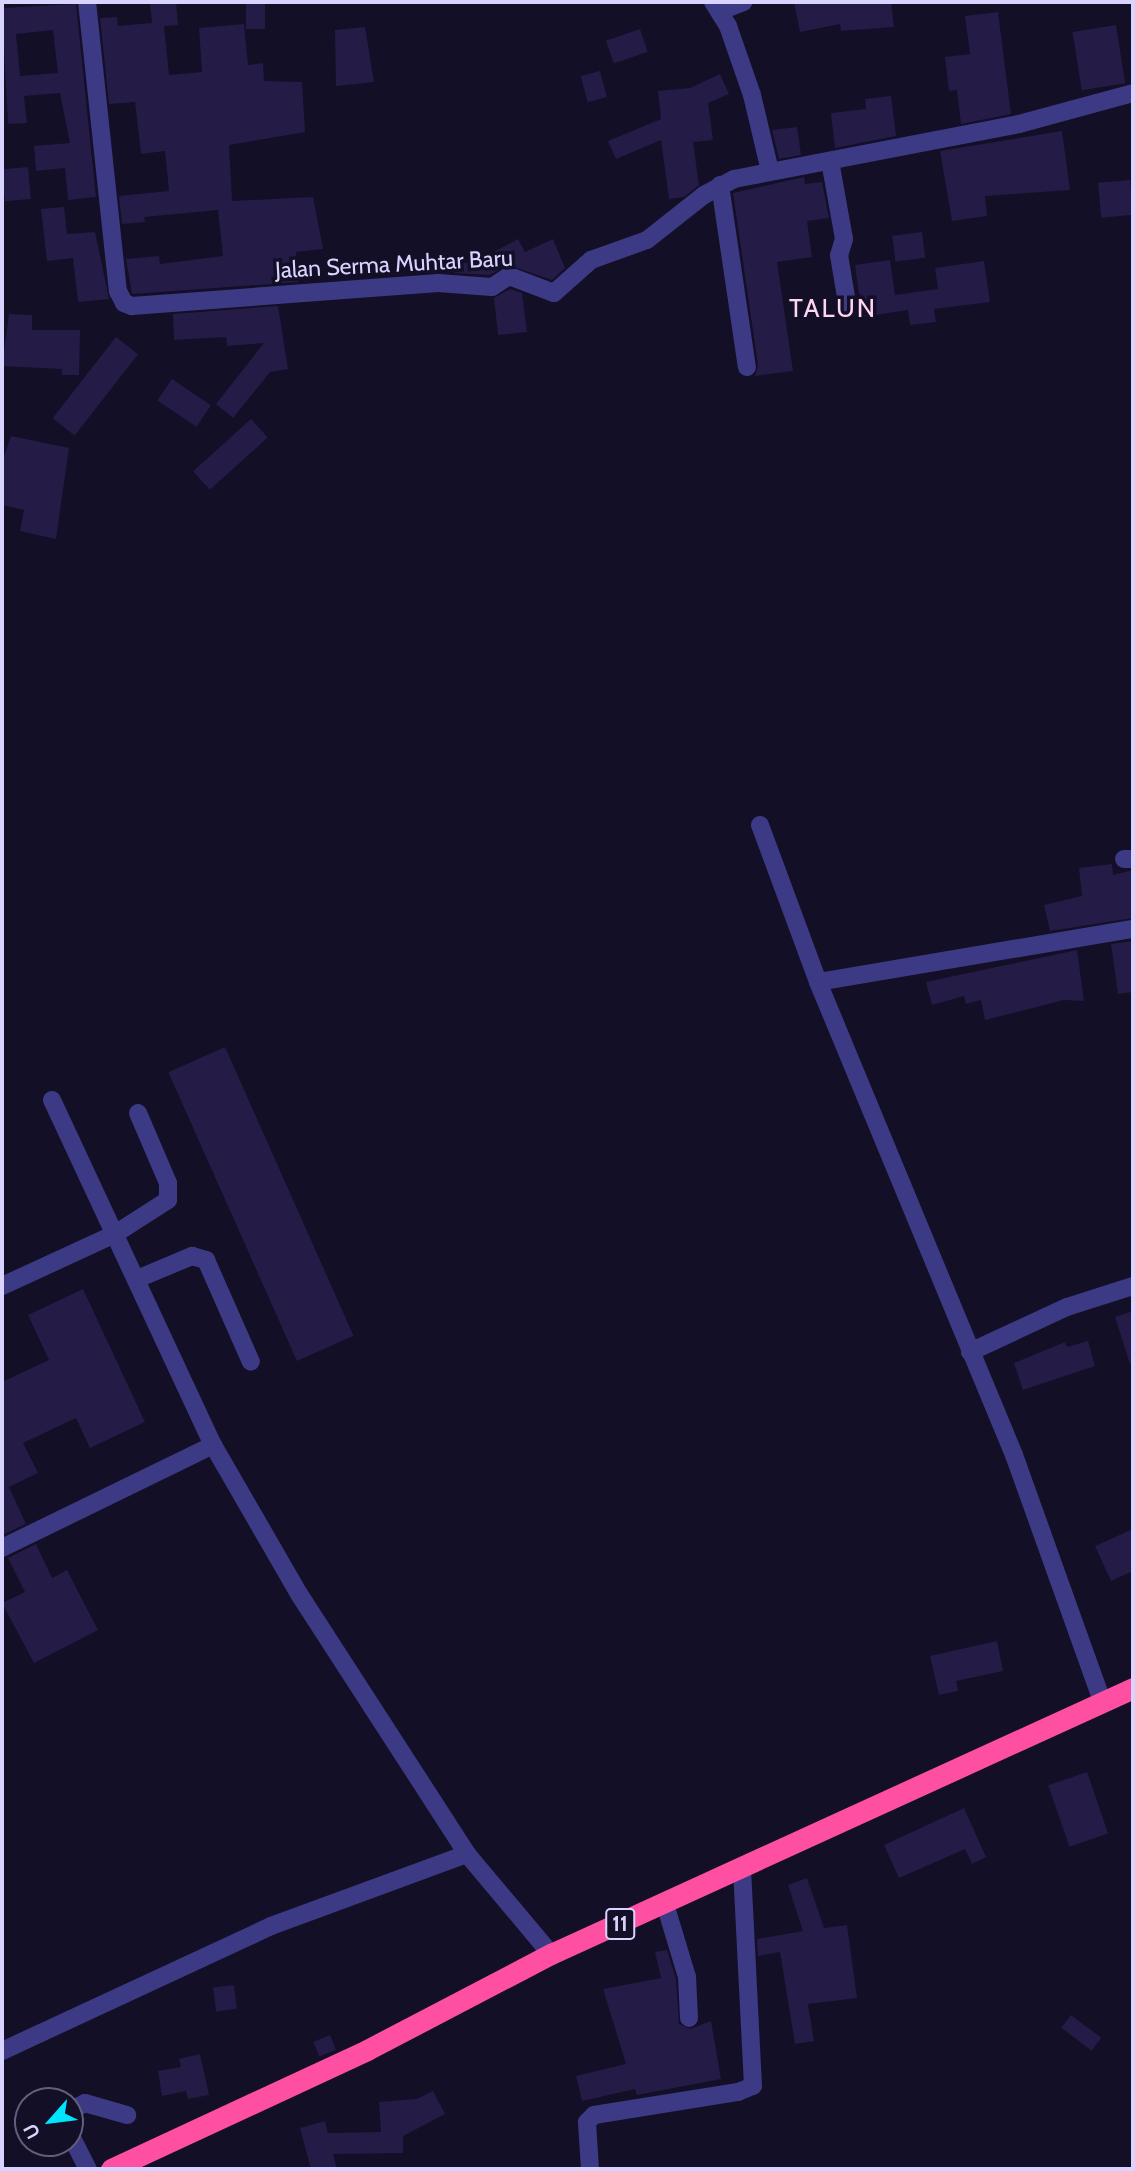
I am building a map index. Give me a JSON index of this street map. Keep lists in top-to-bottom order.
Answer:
{
  "streets": {
    "highway": ["11"],
    "street": ["Jalan Serma Muhtar Baru"]
  },
  "districts": ["TALUN"],
  "north": "bottom left"
}
